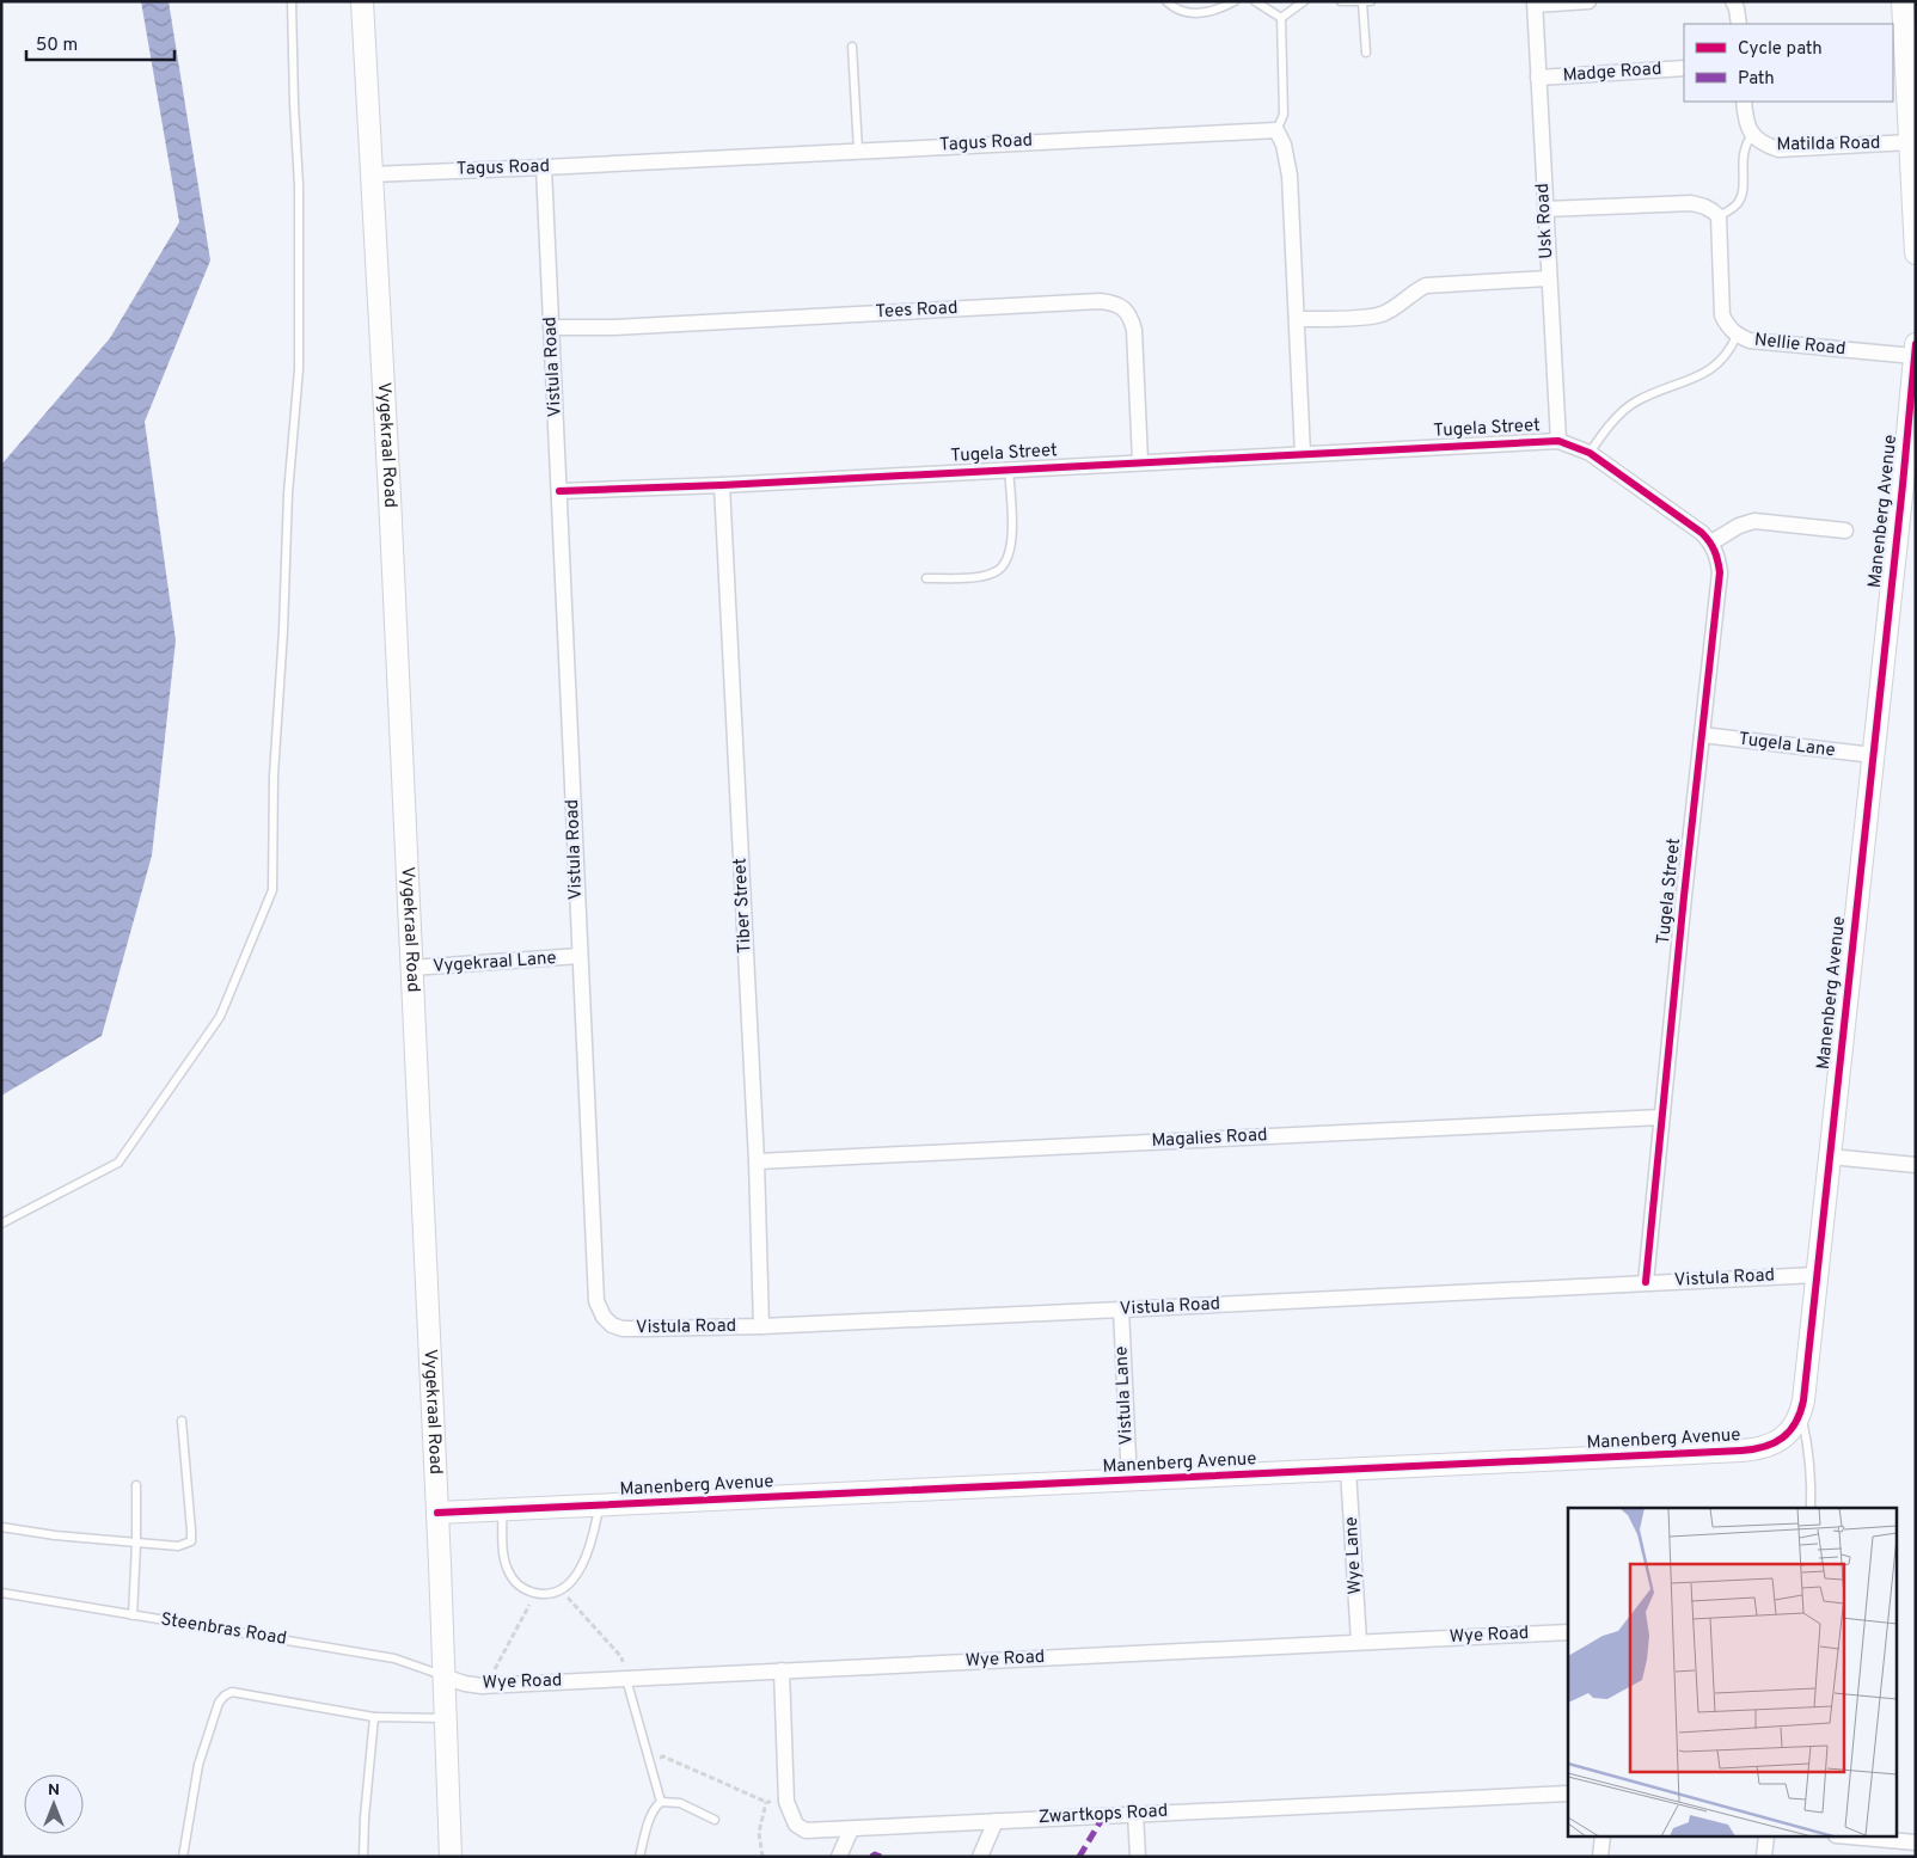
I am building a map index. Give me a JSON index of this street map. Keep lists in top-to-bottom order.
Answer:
{
  "streets": {
    "street": [
      "Madge Road",
      "Tagus Road",
      "Matilda Road",
      "Usk Road",
      "Tees Road",
      "Nellie Road",
      "Vistula Road",
      "Tugela Street",
      "Vygekraal Road",
      "Manenberg Avenue",
      "Tugela Lane",
      "Tiber Street",
      "Vygekraal Lane",
      "Magalies Road",
      "Vistula Lane",
      "Wye Lane",
      "Wye Road",
      "Zwartkops Road"
    ],
    "lane": ["Steenbras Road"]
  },
  "crossings": [
    ["Madge Road", "Usk Road"],
    ["Tagus Road", "Vistula Road"],
    ["Tagus Road", "Vygekraal Road"],
    ["Usk Road", "Tugela Street"],
    ["Tees Road", "Vistula Road"],
    ["Tees Road", "Tugela Street"],
    ["Nellie Road", "Manenberg Avenue"],
    ["Vistula Road", "Tugela Street"],
    ["Vistula Road", "Manenberg Avenue"],
    ["Vistula Road", "Tiber Street"],
    ["Vistula Road", "Vygekraal Lane"],
    ["Vistula Road", "Vistula Lane"],
    ["Tugela Street", "Tugela Lane"],
    ["Tugela Street", "Tiber Street"],
    ["Tugela Street", "Magalies Road"],
    ["Vygekraal Road", "Manenberg Avenue"],
    ["Vygekraal Road", "Vygekraal Lane"],
    ["Vygekraal Road", "Steenbras Road"],
    ["Vygekraal Road", "Wye Road"],
    ["Manenberg Avenue", "Tugela Lane"],
    ["Manenberg Avenue", "Vistula Lane"],
    ["Manenberg Avenue", "Wye Lane"],
    ["Tiber Street", "Magalies Road"],
    ["Wye Lane", "Wye Road"],
    ["Steenbras Road", "Wye Road"],
    ["Wye Road", "Zwartkops Road"]
  ],
  "legend": ["Cycle path", "Path"],
  "scale_bar": "50 m",
  "north": "top"
}
